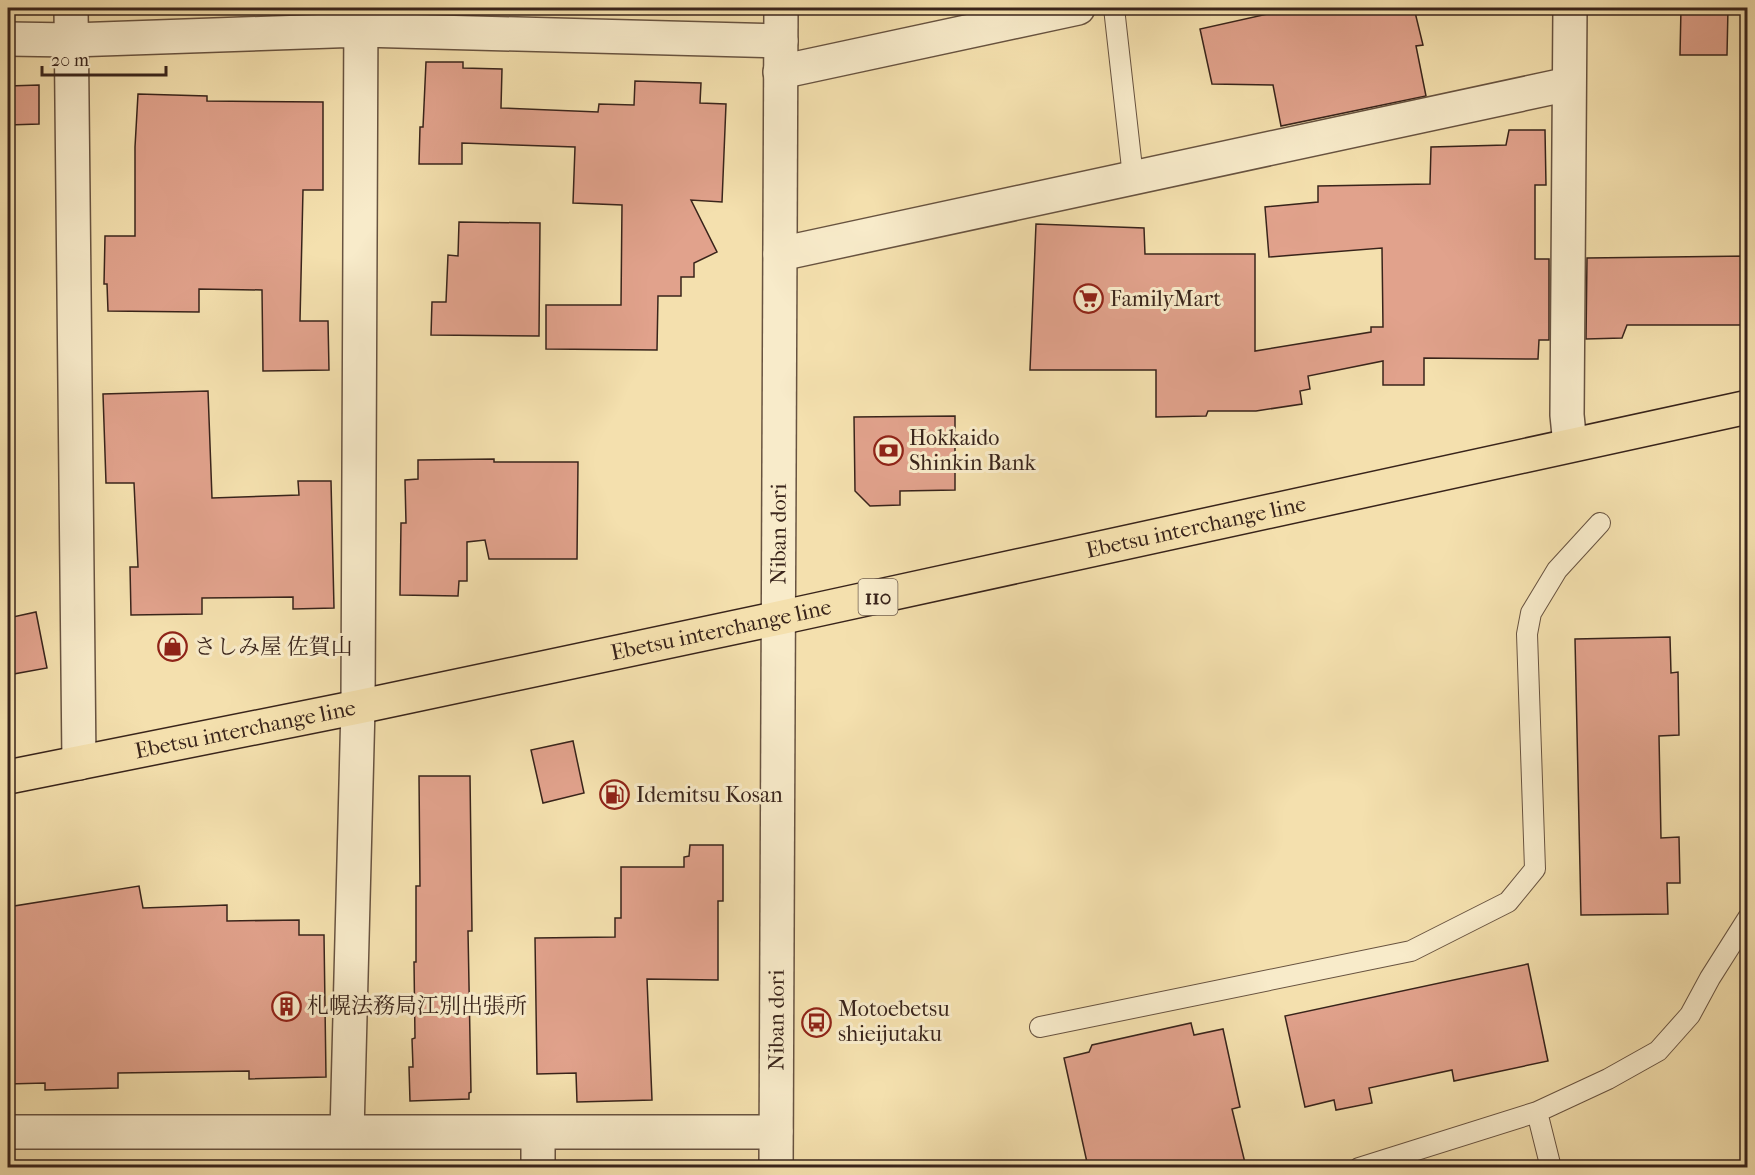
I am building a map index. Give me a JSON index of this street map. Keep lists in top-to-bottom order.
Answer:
{
  "streets": {
    "main road": ["Ebetsu interchange line", "110"],
    "street": ["Niban dori"]
  },
  "crossings": [
    ["Ebetsu interchange line", "Niban dori"]
  ],
  "places": {
    "supermarket": ["FamilyMart"],
    "bank": ["Hokkaido Shinkin Bank"],
    "shop": ["さしみ屋 佐賀山"],
    "fuel station": ["Idemitsu Kosan"],
    "building": ["札幌法務局江別出張所"],
    "bus stop": ["Motoebetsu shieijutaku"]
  },
  "scale_bar": "20 m"
}
